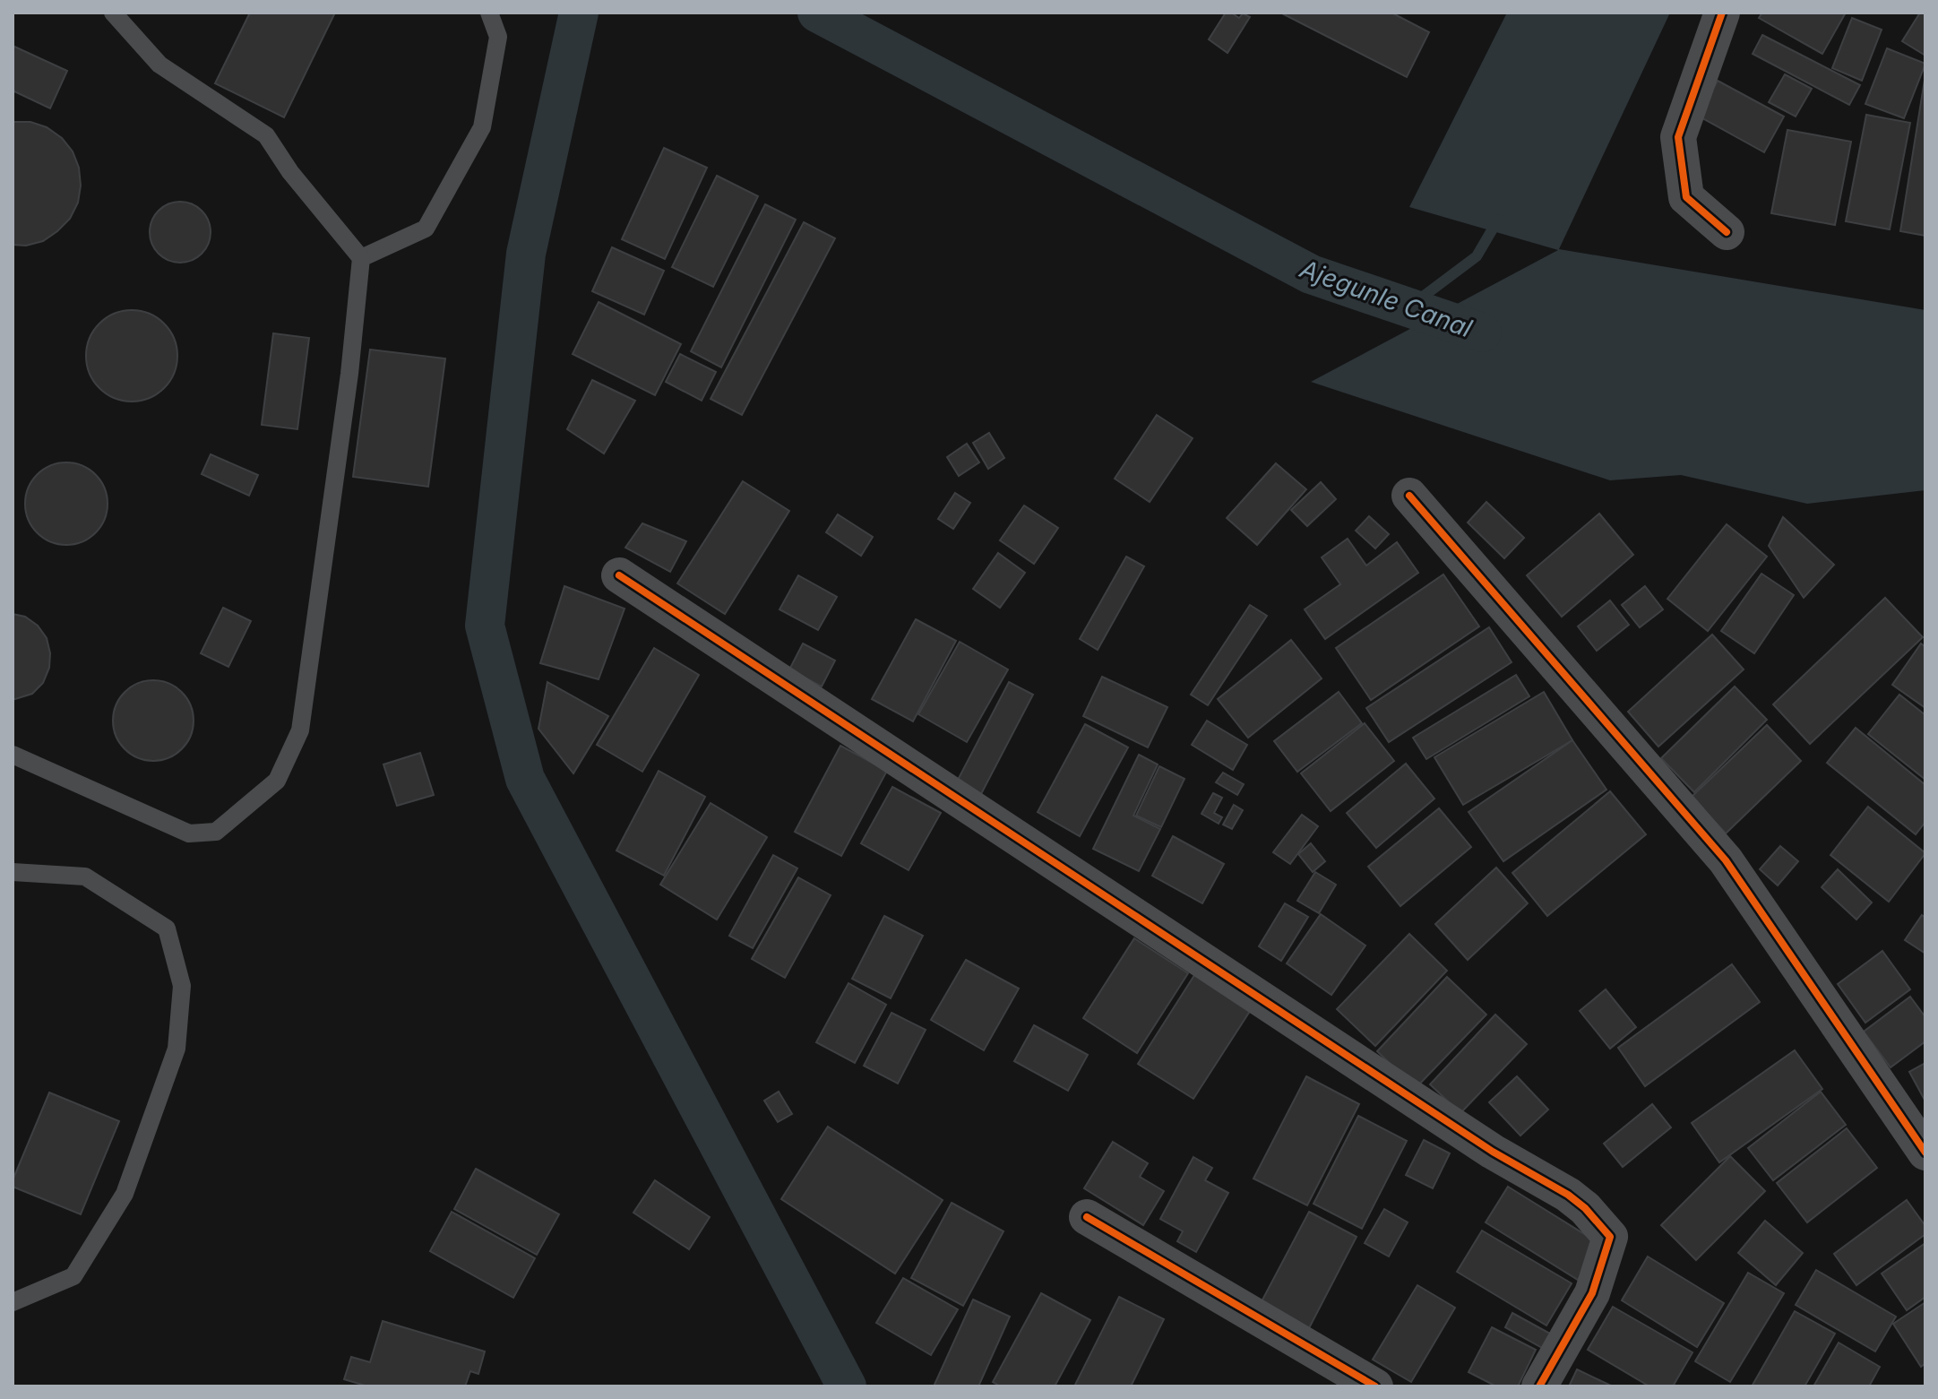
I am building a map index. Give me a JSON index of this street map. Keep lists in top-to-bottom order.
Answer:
{
  "water": ["Ajegunle Canal"]
}
